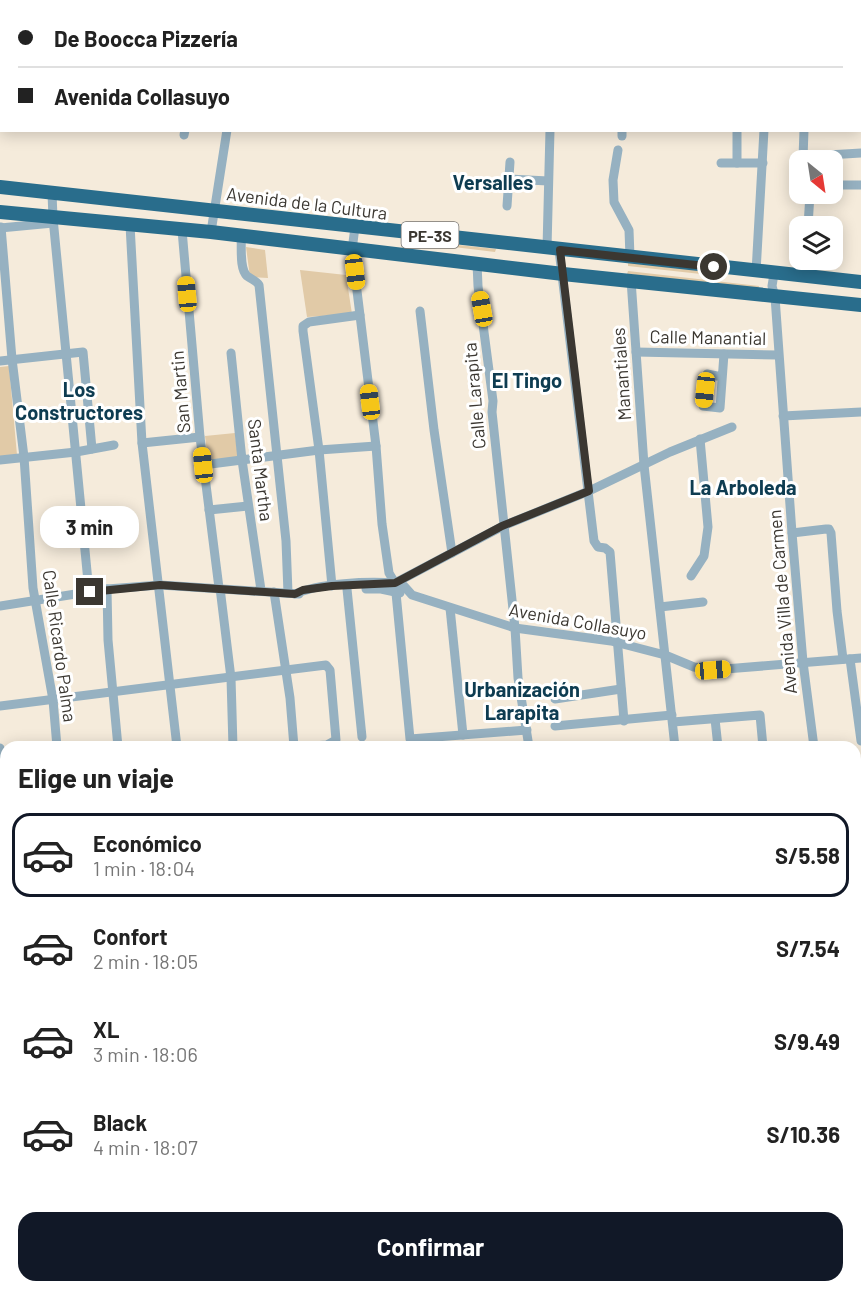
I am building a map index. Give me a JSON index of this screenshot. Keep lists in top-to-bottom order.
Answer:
{
  "streets": {
    "highway": ["Avenida de la Cultura", "PE-3S"],
    "street": [
      "Calle Manantial",
      "Manantiales",
      "San Martin",
      "Calle Larapita",
      "Santa Martha",
      "Avenida Villa de Carmen",
      "Avenida Collasuyo",
      "Calle Ricardo Palma"
    ]
  },
  "crossings": [
    ["Avenida de la Cultura", "Avenida Villa de Carmen"],
    ["PE-3S", "Manantiales"],
    ["PE-3S", "San Martin"],
    ["PE-3S", "Calle Larapita"],
    ["PE-3S", "Avenida Villa de Carmen"],
    ["Calle Manantial", "Manantiales"],
    ["Calle Manantial", "Avenida Villa de Carmen"],
    ["Manantiales", "Avenida Collasuyo"],
    ["Calle Larapita", "Avenida Collasuyo"],
    ["Avenida Villa de Carmen", "Avenida Collasuyo"]
  ],
  "districts": [
    "Versalles",
    "El Tingo",
    "Los Constructores",
    "La Arboleda",
    "Urbanización Larapita"
  ],
  "north": "bottom right",
  "page": {
    "banner": ["De Boocca Pizzería", "Avenida Collasuyo"],
    "bubble": "3 min",
    "heading": "Elige un viaje",
    "list": [
      {
        "name": "Económico",
        "note": "1 min · 18:04",
        "value": "S/5.58"
      },
      {
        "name": "Confort",
        "note": "2 min · 18:05",
        "value": "S/7.54"
      },
      {
        "name": "XL",
        "note": "3 min · 18:06",
        "value": "S/9.49"
      },
      {
        "name": "Black",
        "note": "4 min · 18:07",
        "value": "S/10.36"
      }
    ],
    "buttons": "Confirmar"
  }
}
